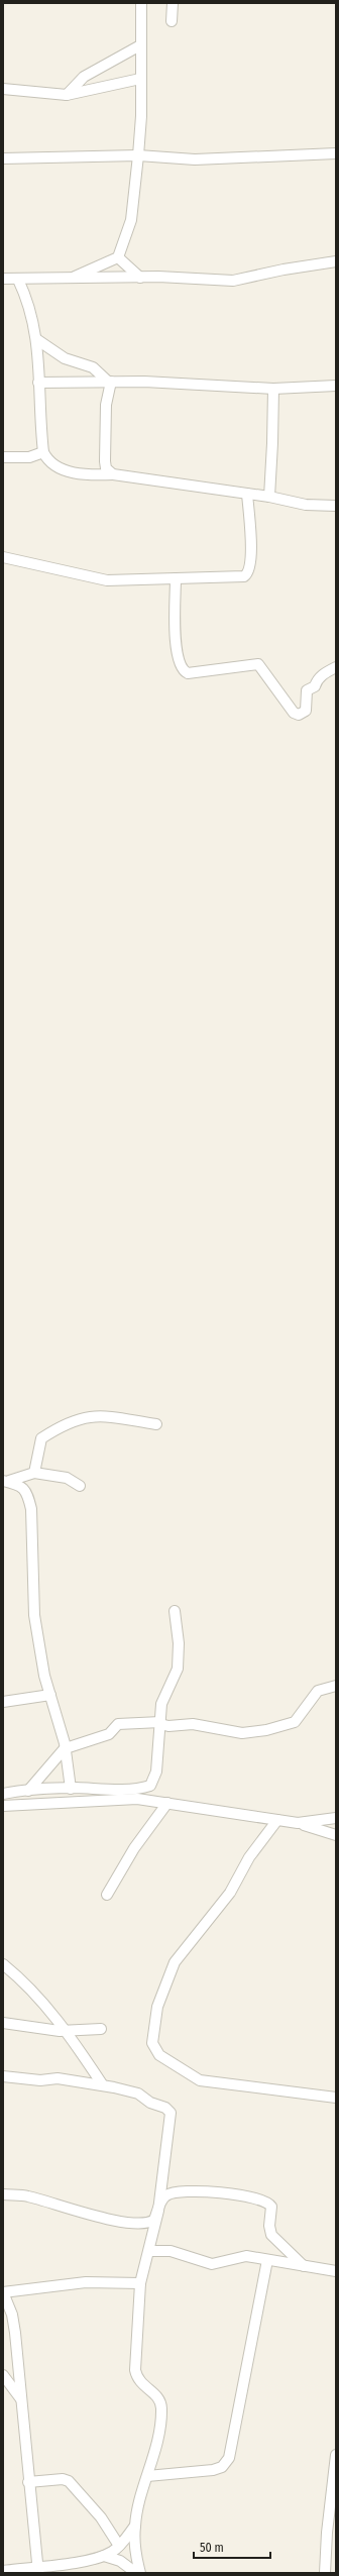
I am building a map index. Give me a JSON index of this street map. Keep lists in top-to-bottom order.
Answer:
{
  "scale_bar": "50 m"
}
